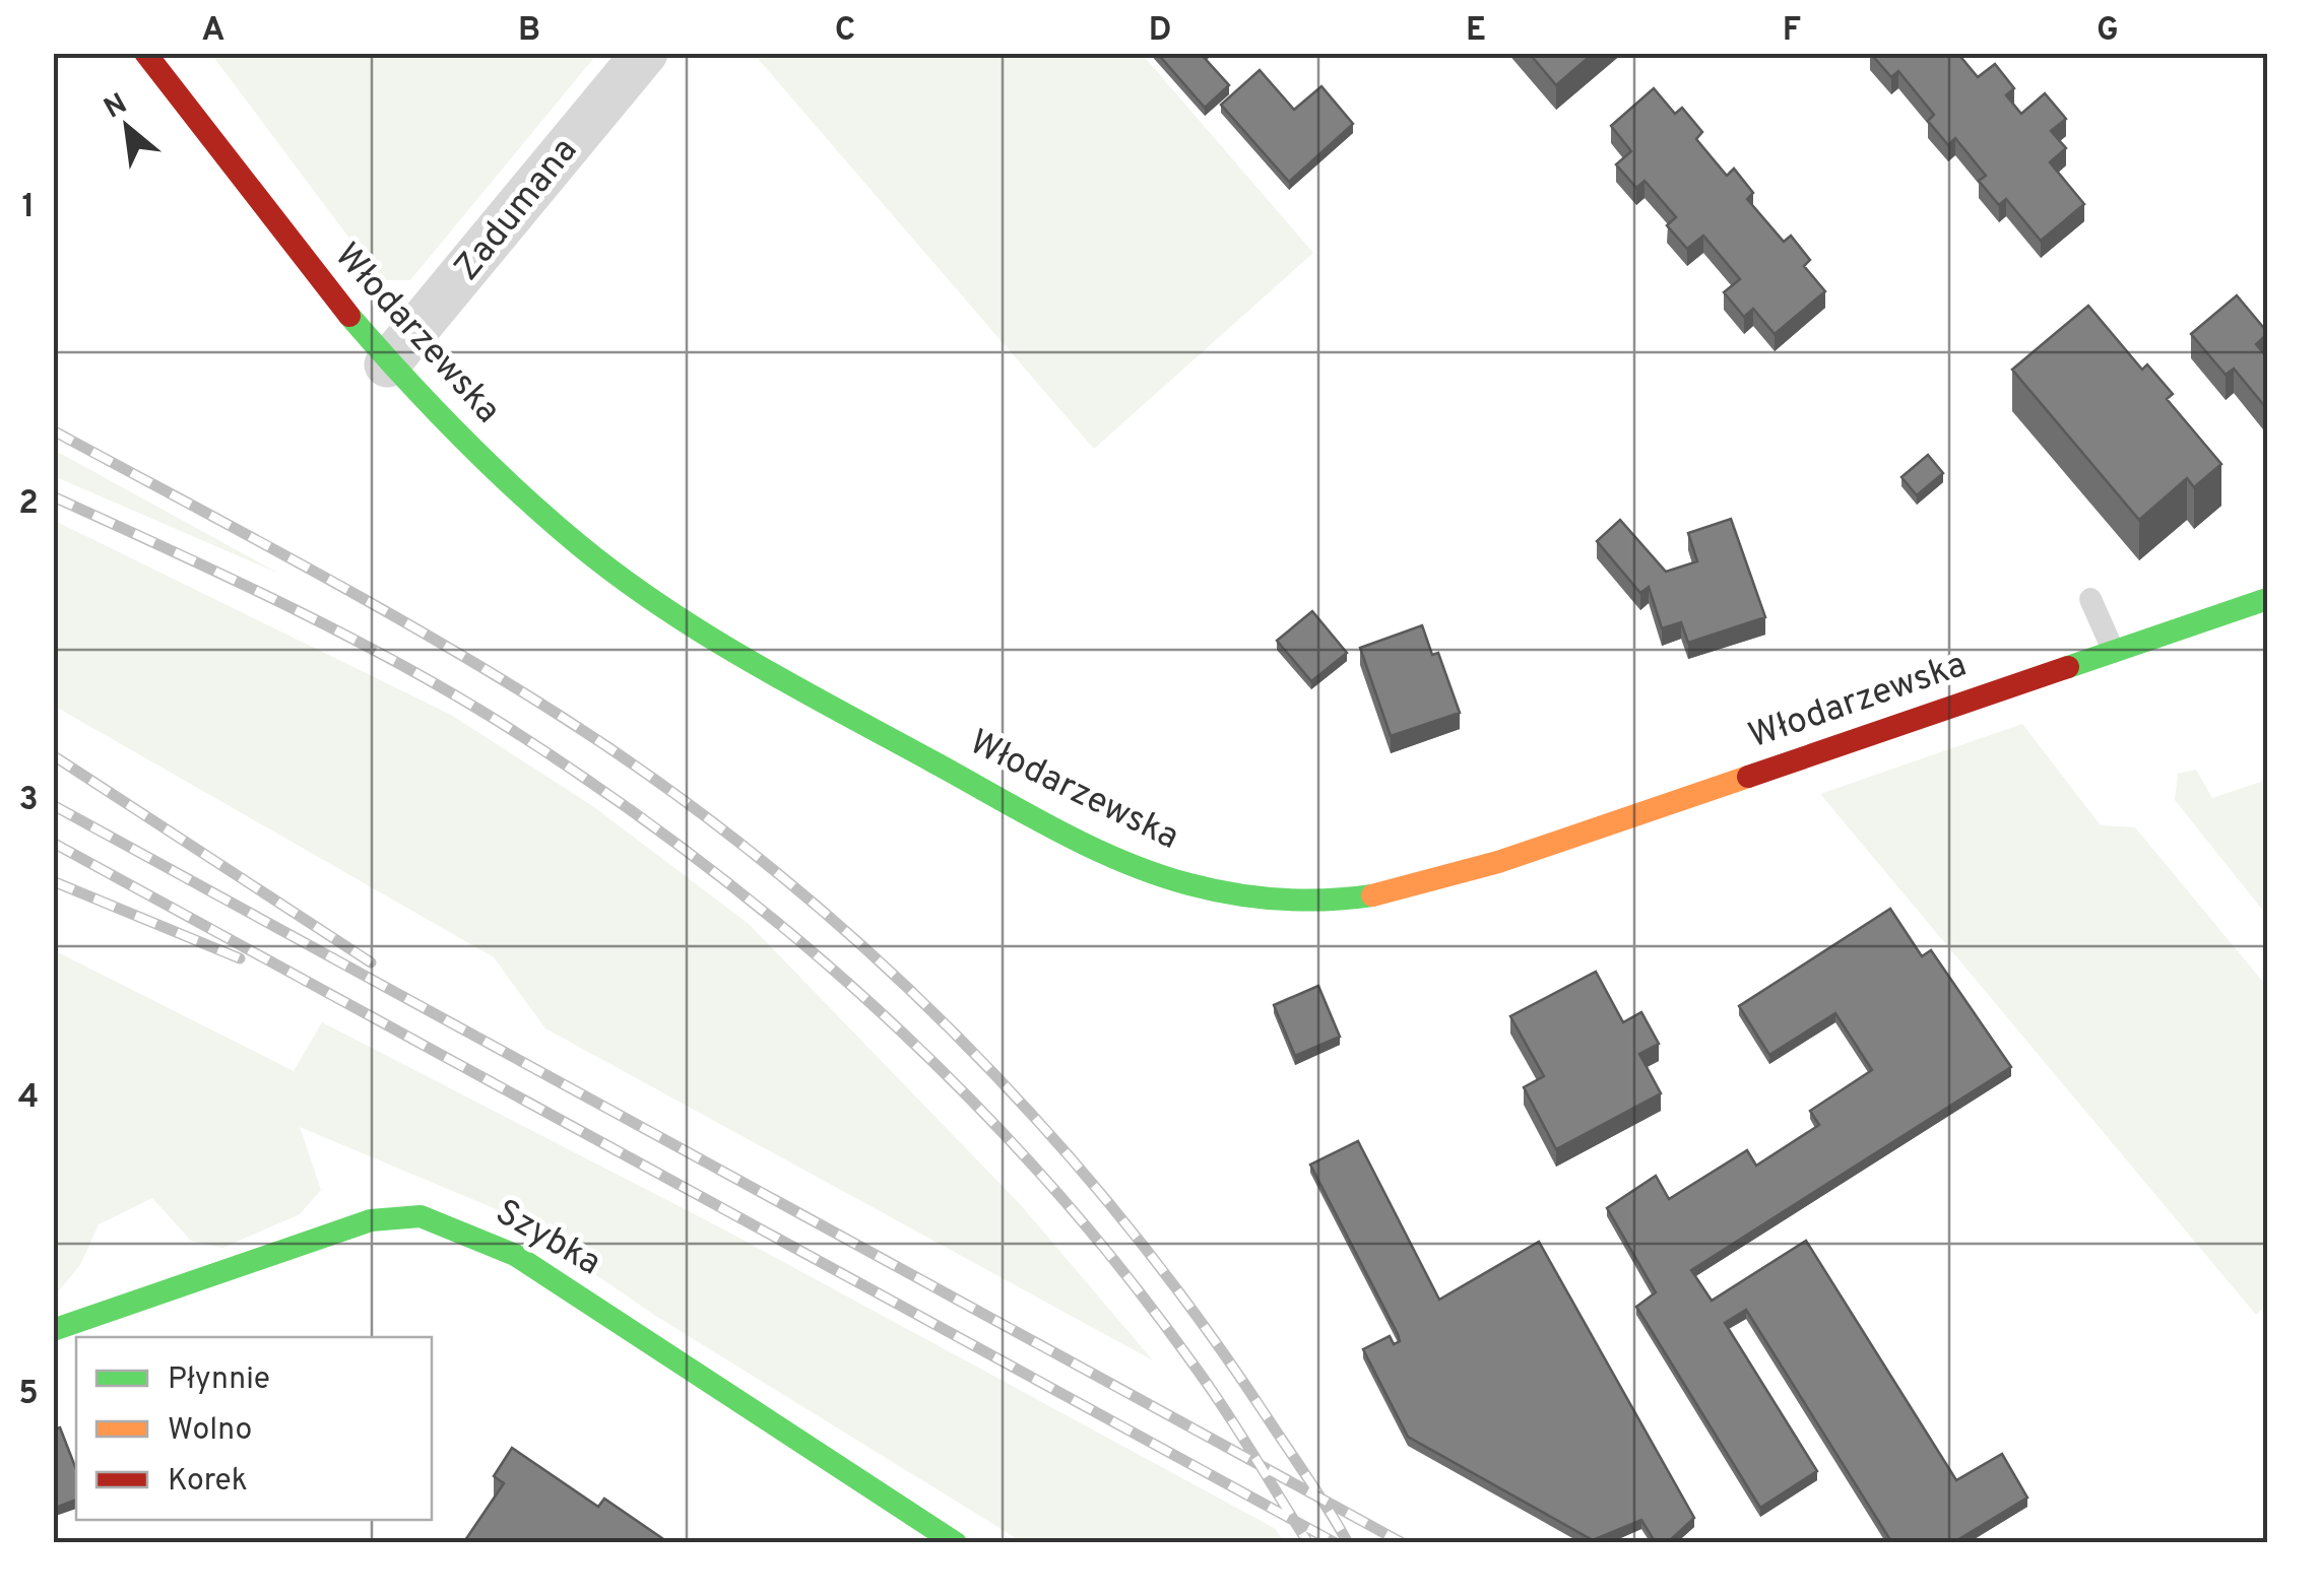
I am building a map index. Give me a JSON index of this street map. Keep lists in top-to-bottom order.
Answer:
{
  "streets": {
    "street": ["Zadumana", "Włodarzewska", "Szybka"]
  },
  "crossings": [
    ["Zadumana", "Włodarzewska"]
  ],
  "legend": ["Płynnie", "Wolno", "Korek"],
  "north": "top left",
  "grid": {
    "columns": [
      "A",
      "B",
      "C",
      "D",
      "E",
      "F",
      "G"
    ],
    "rows": [
      "1",
      "2",
      "3",
      "4",
      "5"
    ]
  }
}
